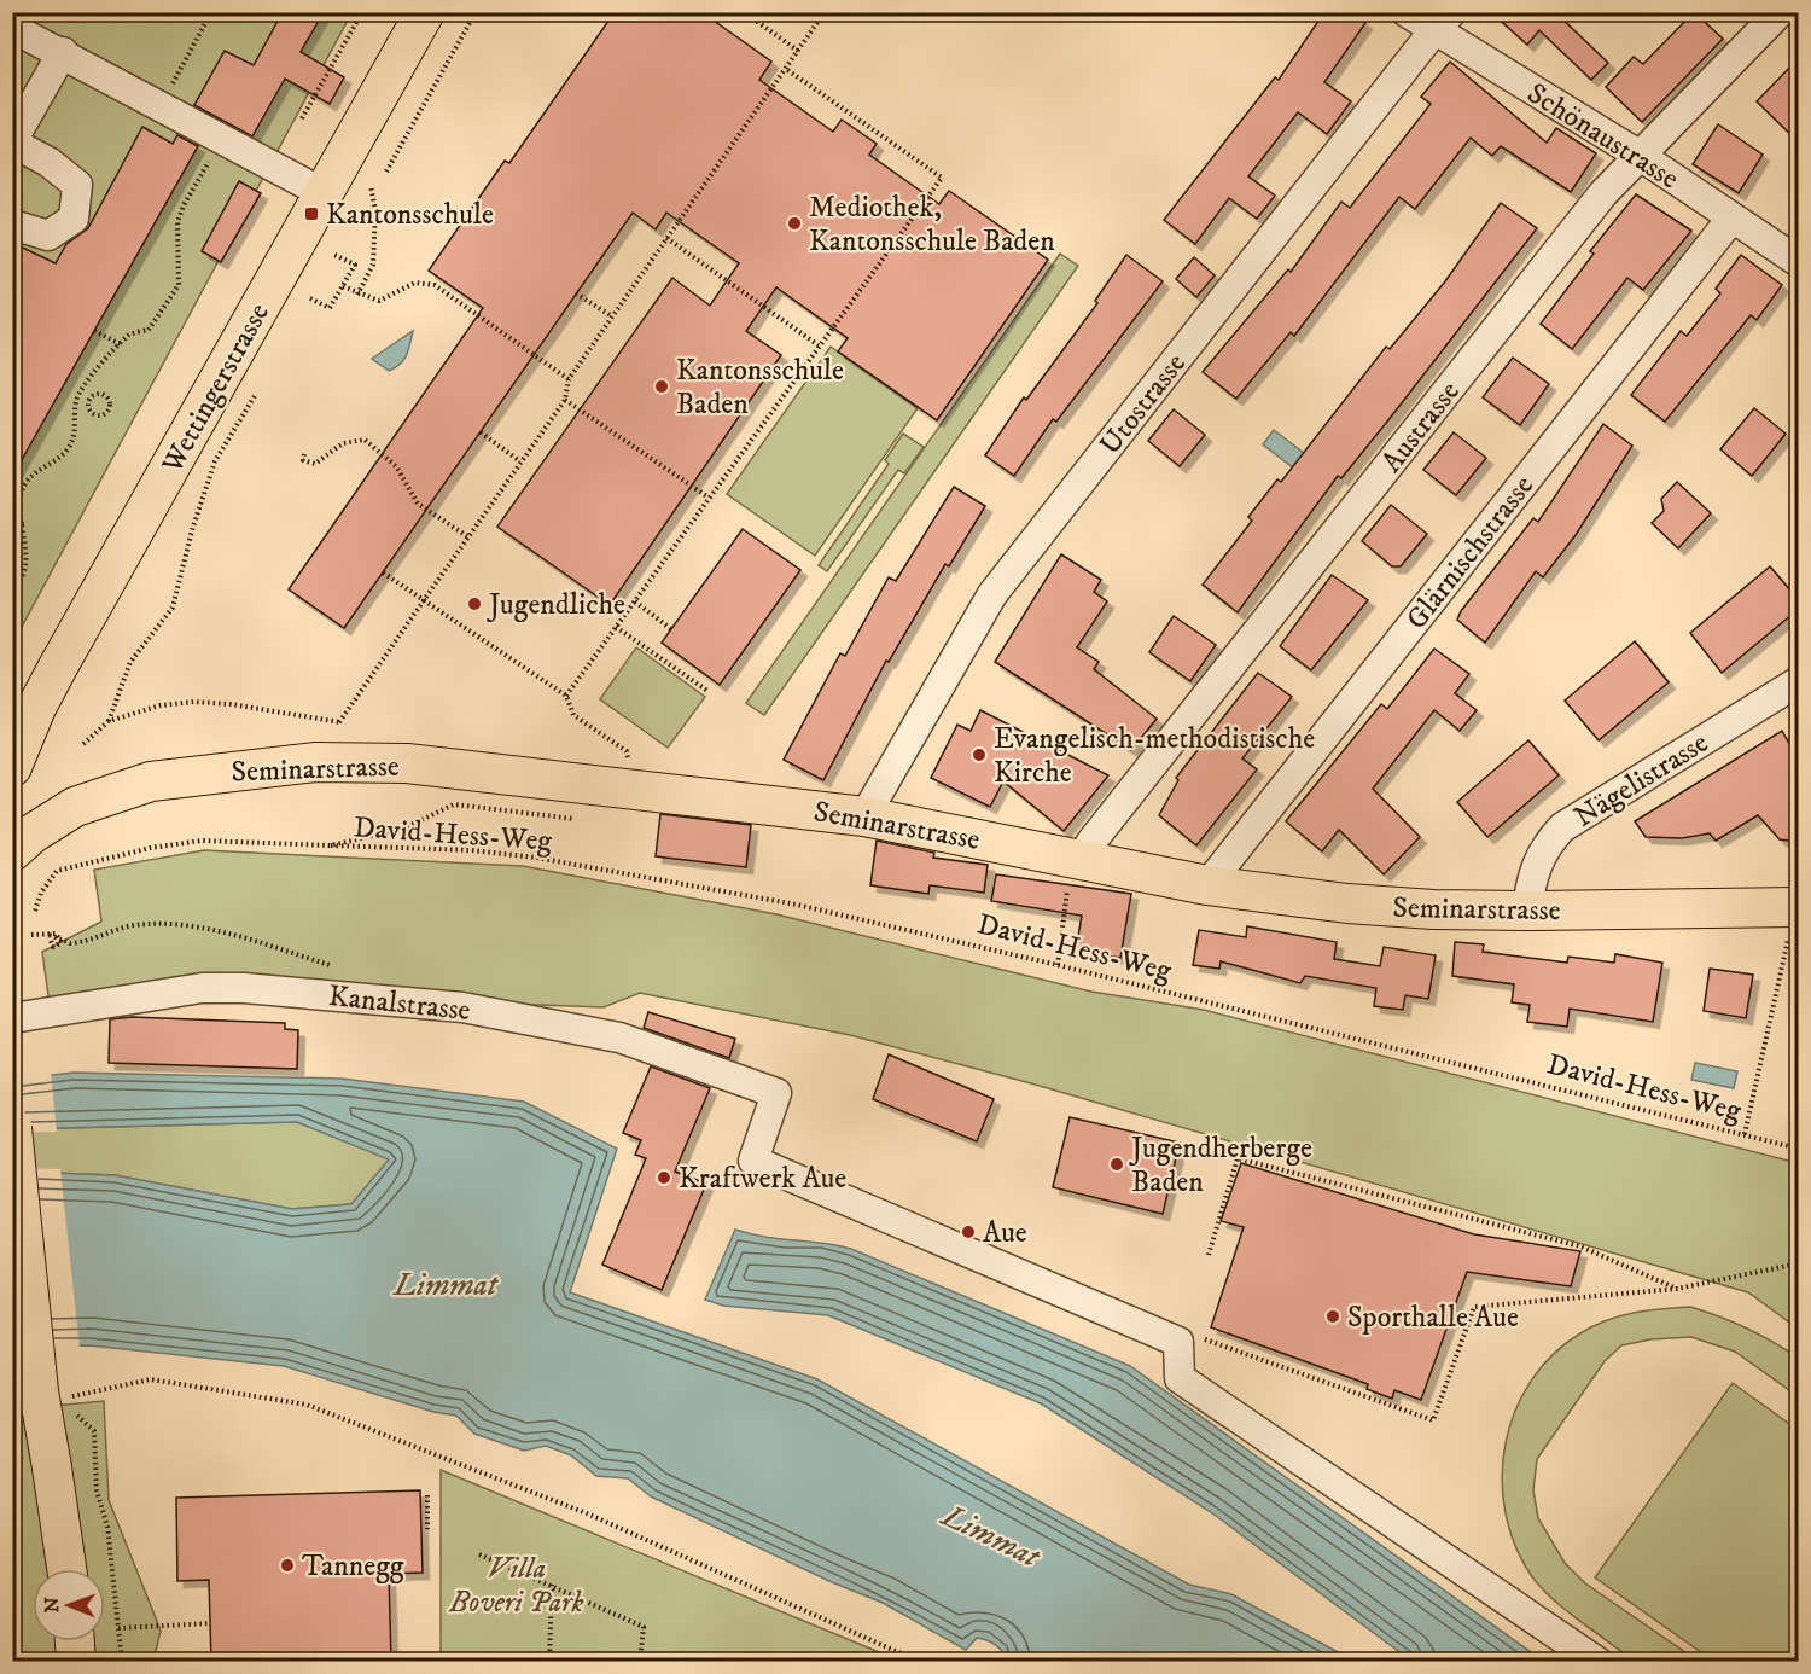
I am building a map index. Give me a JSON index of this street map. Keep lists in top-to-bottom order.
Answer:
{
  "streets": {
    "main road": ["Wettingerstrasse", "Seminarstrasse"],
    "street": [
      "Schönaustrasse",
      "Utostrasse",
      "Austrasse",
      "Glärnischstrasse",
      "Nägelistrasse",
      "Kanalstrasse"
    ],
    "path": ["David-Hess-Weg"]
  },
  "crossings": [
    ["Schönaustrasse", "Utostrasse"],
    ["Schönaustrasse", "Austrasse"],
    ["Schönaustrasse", "Glärnischstrasse"],
    ["Utostrasse", "Seminarstrasse"],
    ["Austrasse", "Seminarstrasse"],
    ["Glärnischstrasse", "Seminarstrasse"],
    ["Seminarstrasse", "Nägelistrasse"]
  ],
  "water": ["Limmat"],
  "parks": ["Villa Boveri Park"],
  "places": {
    "transit": ["Kantonsschule"],
    "other": [
      "Mediothek, Kantonsschule Baden",
      "Kantonsschule Baden",
      "Jugendliche",
      "Evangelisch-methodistische Kirche",
      "Jugendherberge Baden",
      "Kraftwerk Aue",
      "Aue",
      "Sporthalle Aue",
      "Tannegg"
    ]
  },
  "north": "left"
}
